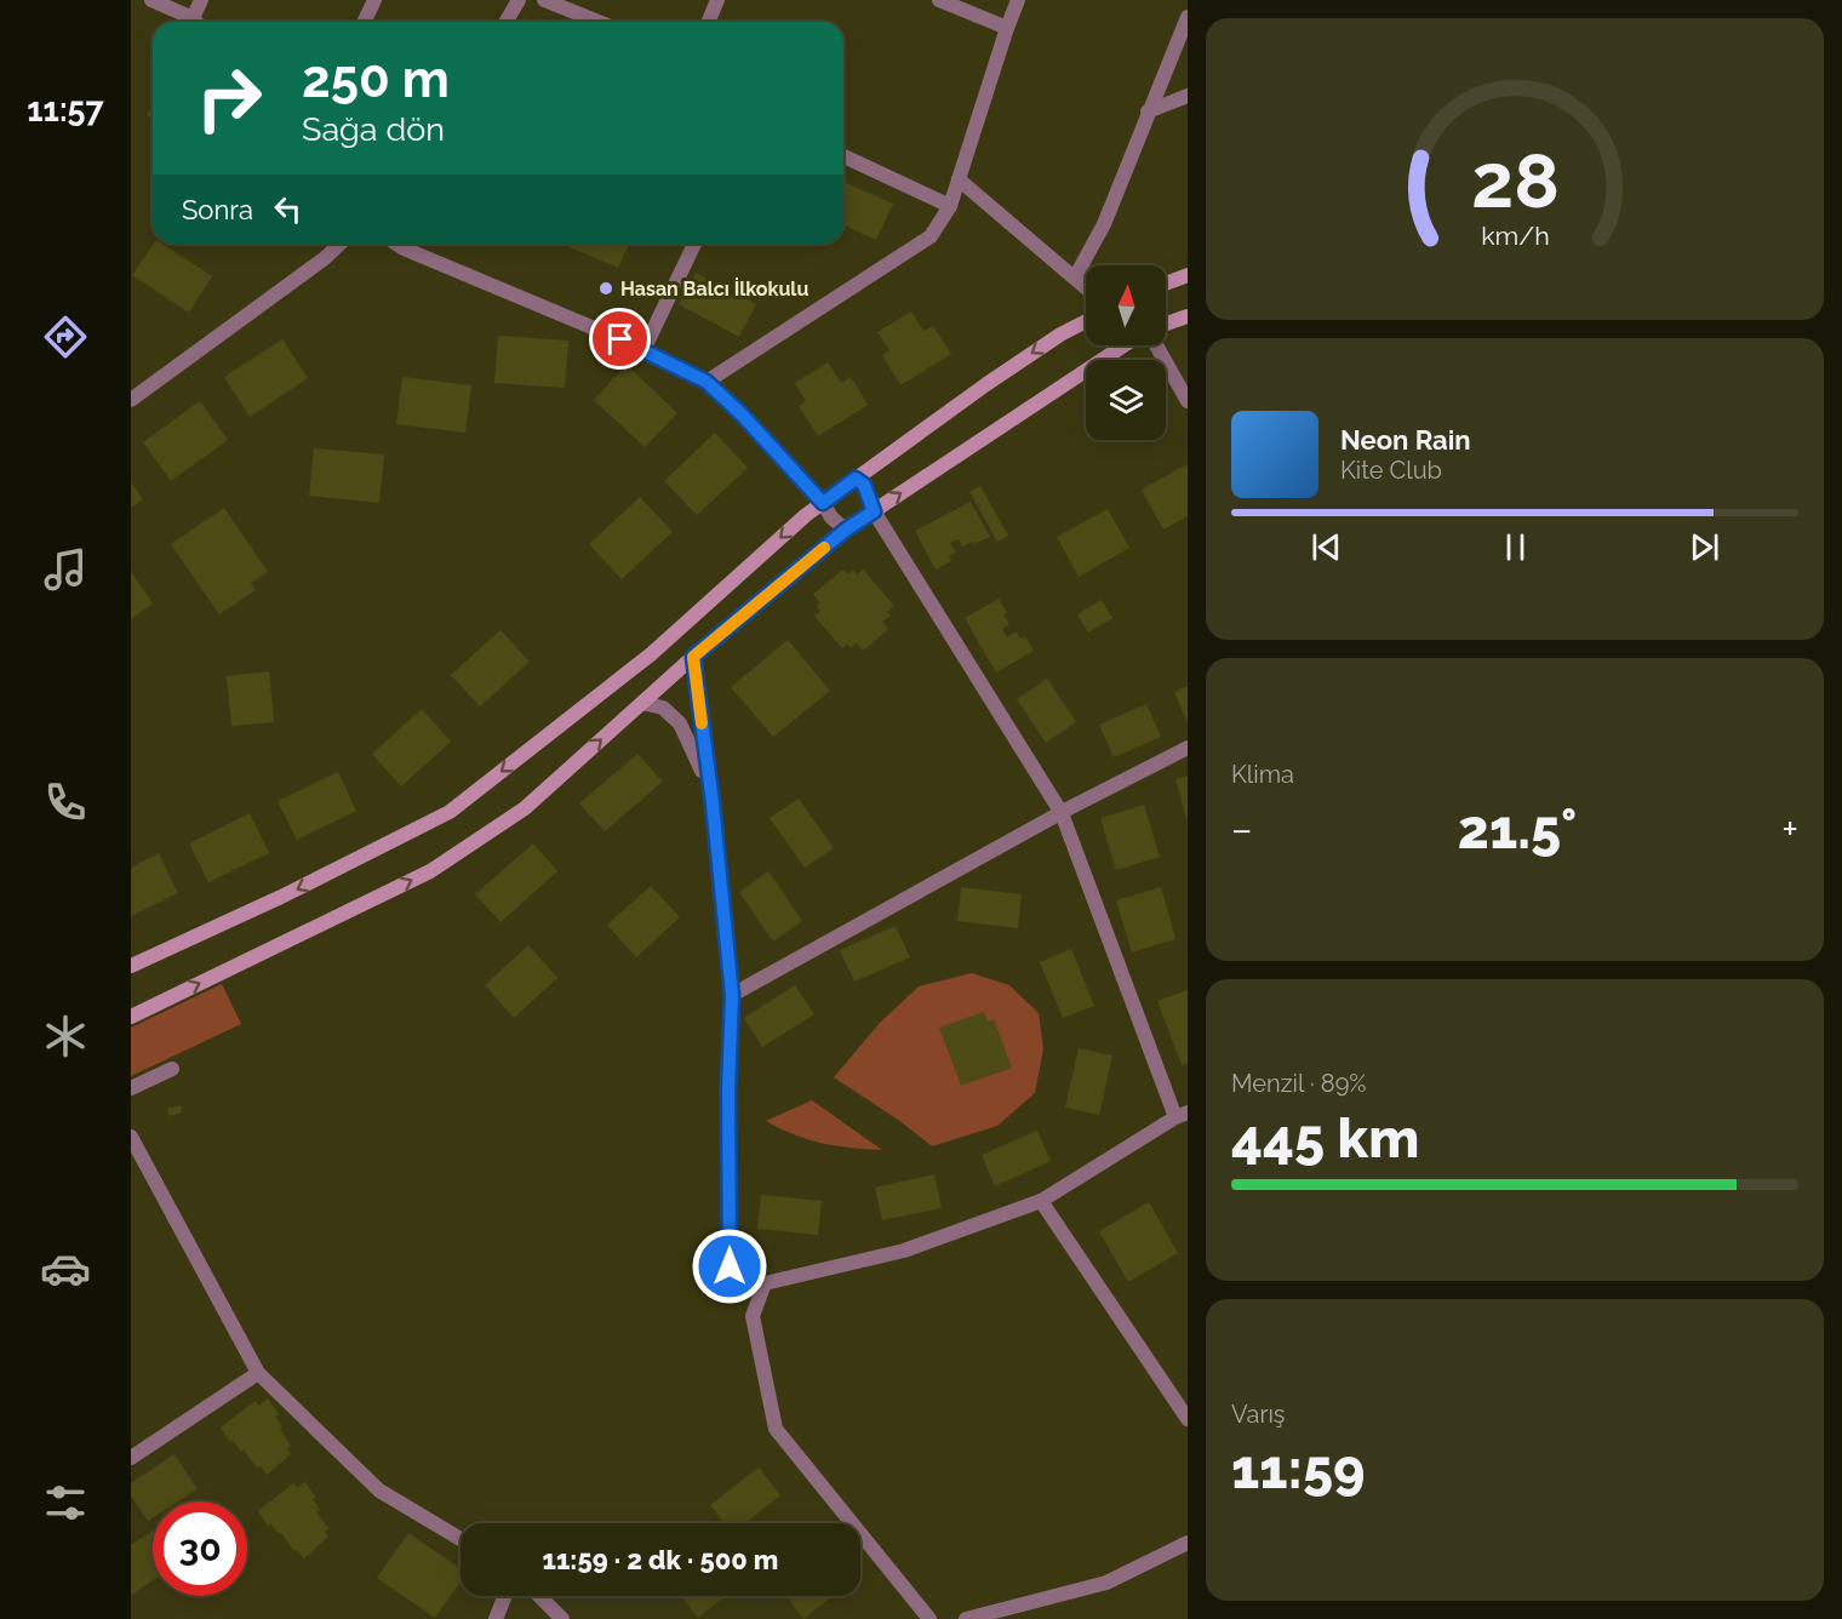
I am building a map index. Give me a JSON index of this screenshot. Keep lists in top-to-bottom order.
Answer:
{
  "places": ["Hasan Balcı İlkokulu"],
  "north": "top",
  "page": {
    "tabs": "11:57",
    "turn": ["250 m", "Sağa dön"],
    "then": "Sonra",
    "song": ["Neon Rain", "Kite Club"],
    "tile": [
      "Klima",
      ["Menzil · 89%", "445 km"],
      ["Varış", "11:59"]
    ],
    "heat": ["−", "21.5°", "+"],
    "limit": "30",
    "trip": "11:59 · 2 dk · 500 m",
    "gauge": ["28", "km/h"]
  }
}
